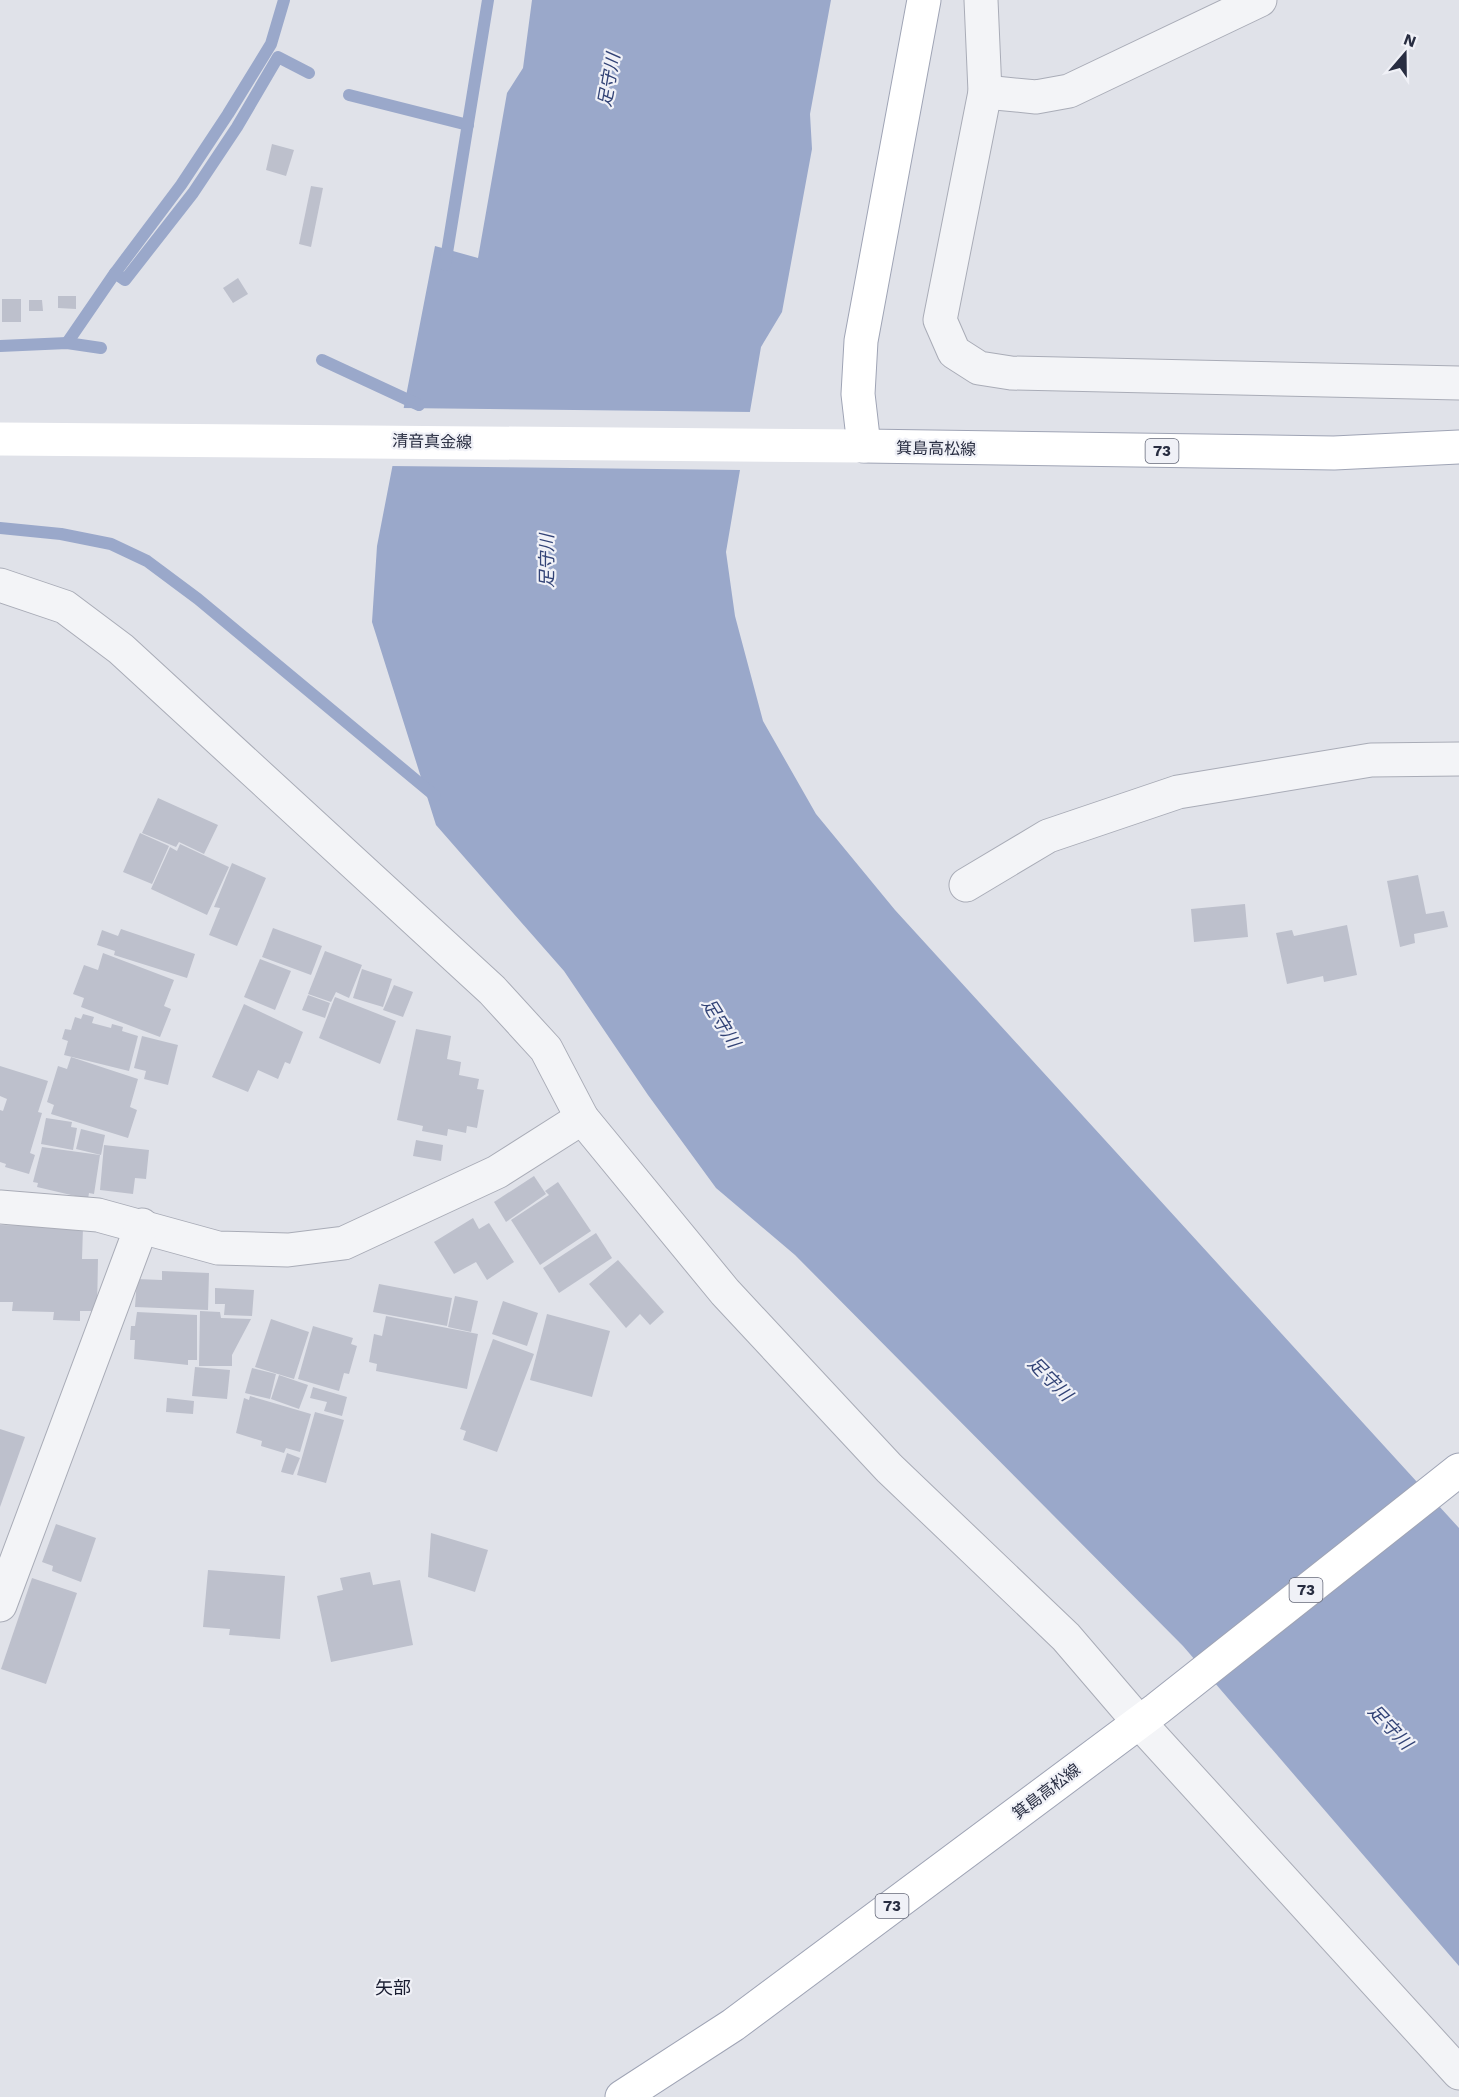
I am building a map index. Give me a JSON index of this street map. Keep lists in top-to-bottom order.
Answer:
{
  "streets": {
    "main road": ["清音真金線", "箕島高松線", "73"]
  },
  "crossings": [
    ["清音真金線", "箕島高松線"]
  ],
  "districts": ["矢部"],
  "water": ["足守川"],
  "north": "top"
}
